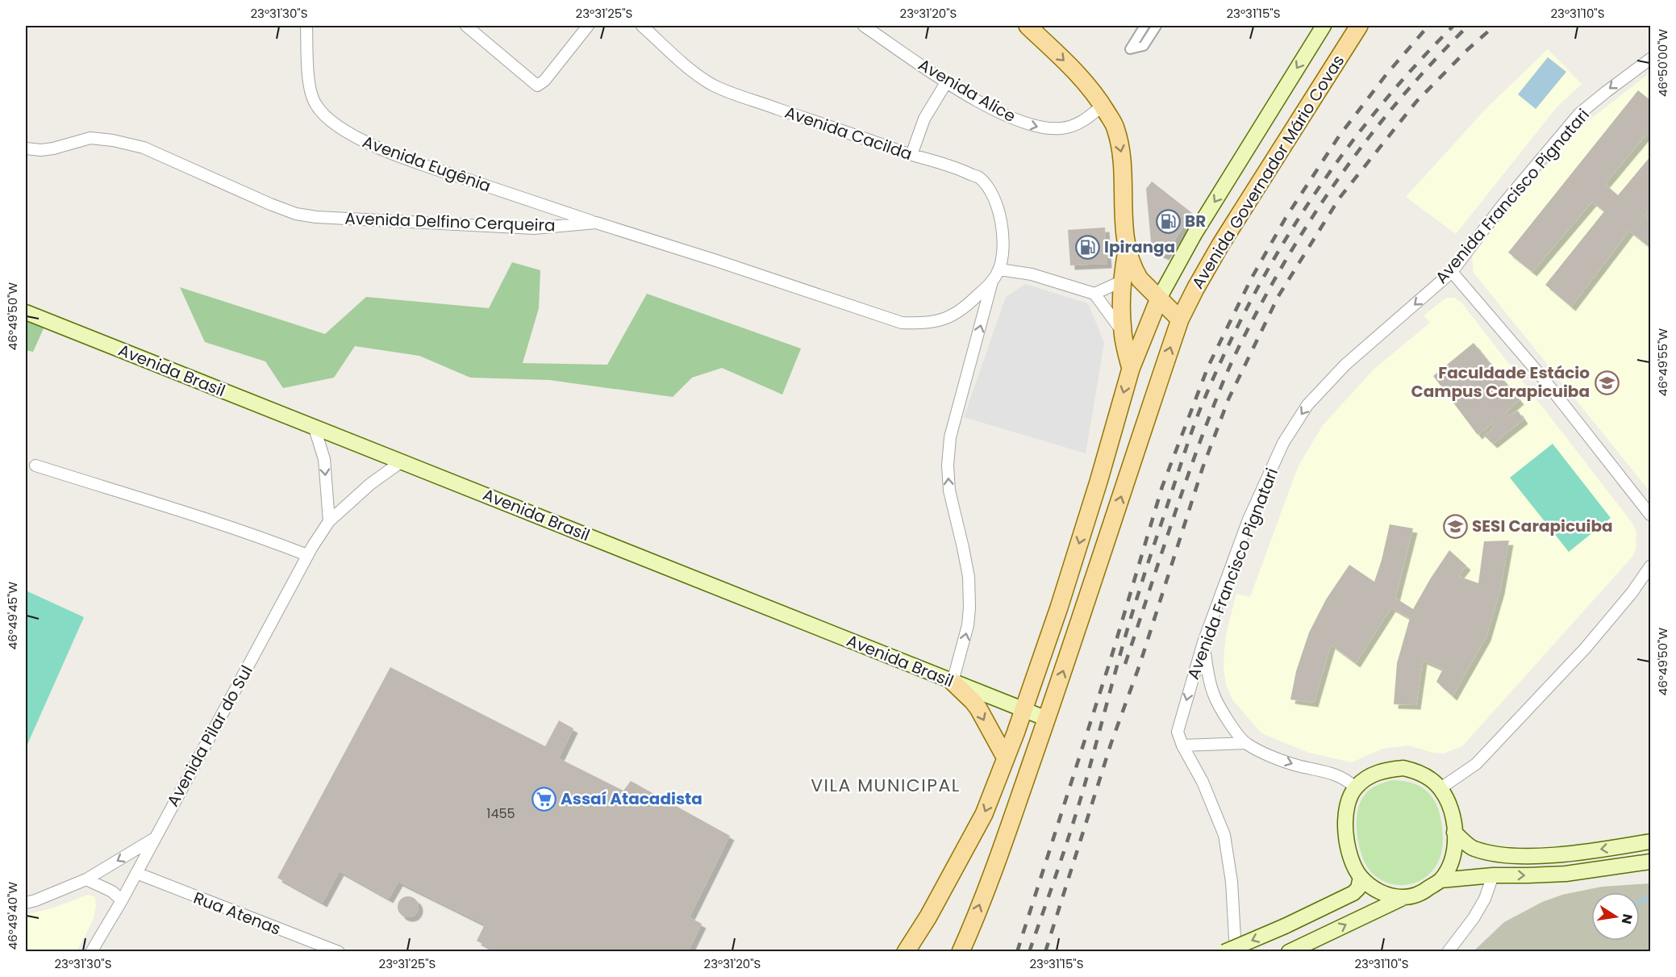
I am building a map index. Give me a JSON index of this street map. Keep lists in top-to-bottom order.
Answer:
{
  "streets": {
    "main road": ["Avenida Governador Mário Covas", "Avenida Brasil"],
    "street": [
      "Avenida Alice",
      "Avenida Cacilda",
      "Avenida Eugênia",
      "Avenida Francisco Pignatari",
      "Avenida Delfino Cerqueira",
      "Avenida Pilar do Sul",
      "Rua Atenas"
    ]
  },
  "crossings": [
    ["Avenida Cacilda", "Avenida Delfino Cerqueira"],
    ["Avenida Eugênia", "Avenida Delfino Cerqueira"],
    ["Avenida Governador Mário Covas", "Avenida Brasil"],
    ["Avenida Brasil", "Avenida Pilar do Sul"],
    ["Avenida Pilar do Sul", "Rua Atenas"]
  ],
  "one_way": ["Avenida Alice", "Avenida Francisco Pignatari"],
  "districts": ["VILA MUNICIPAL"],
  "places": {
    "fuel station": ["BR", "Ipiranga"],
    "school or university": ["Faculdade Estácio Campus Carapicuiba", "SESI Carapicuiba"],
    "supermarket": ["Assaí Atacadista"]
  },
  "house_numbers": ["1455"],
  "north": "right",
  "coordinates": [
    "23°31'30\"S",
    "23°31'25\"S",
    "23°31'20\"S",
    "23°31'15\"S",
    "23°31'10\"S",
    "46°50'00\"W",
    "46°49'50\"W",
    "46°49'55\"W",
    "46°49'45\"W",
    "46°49'40\"W"
  ]
}
